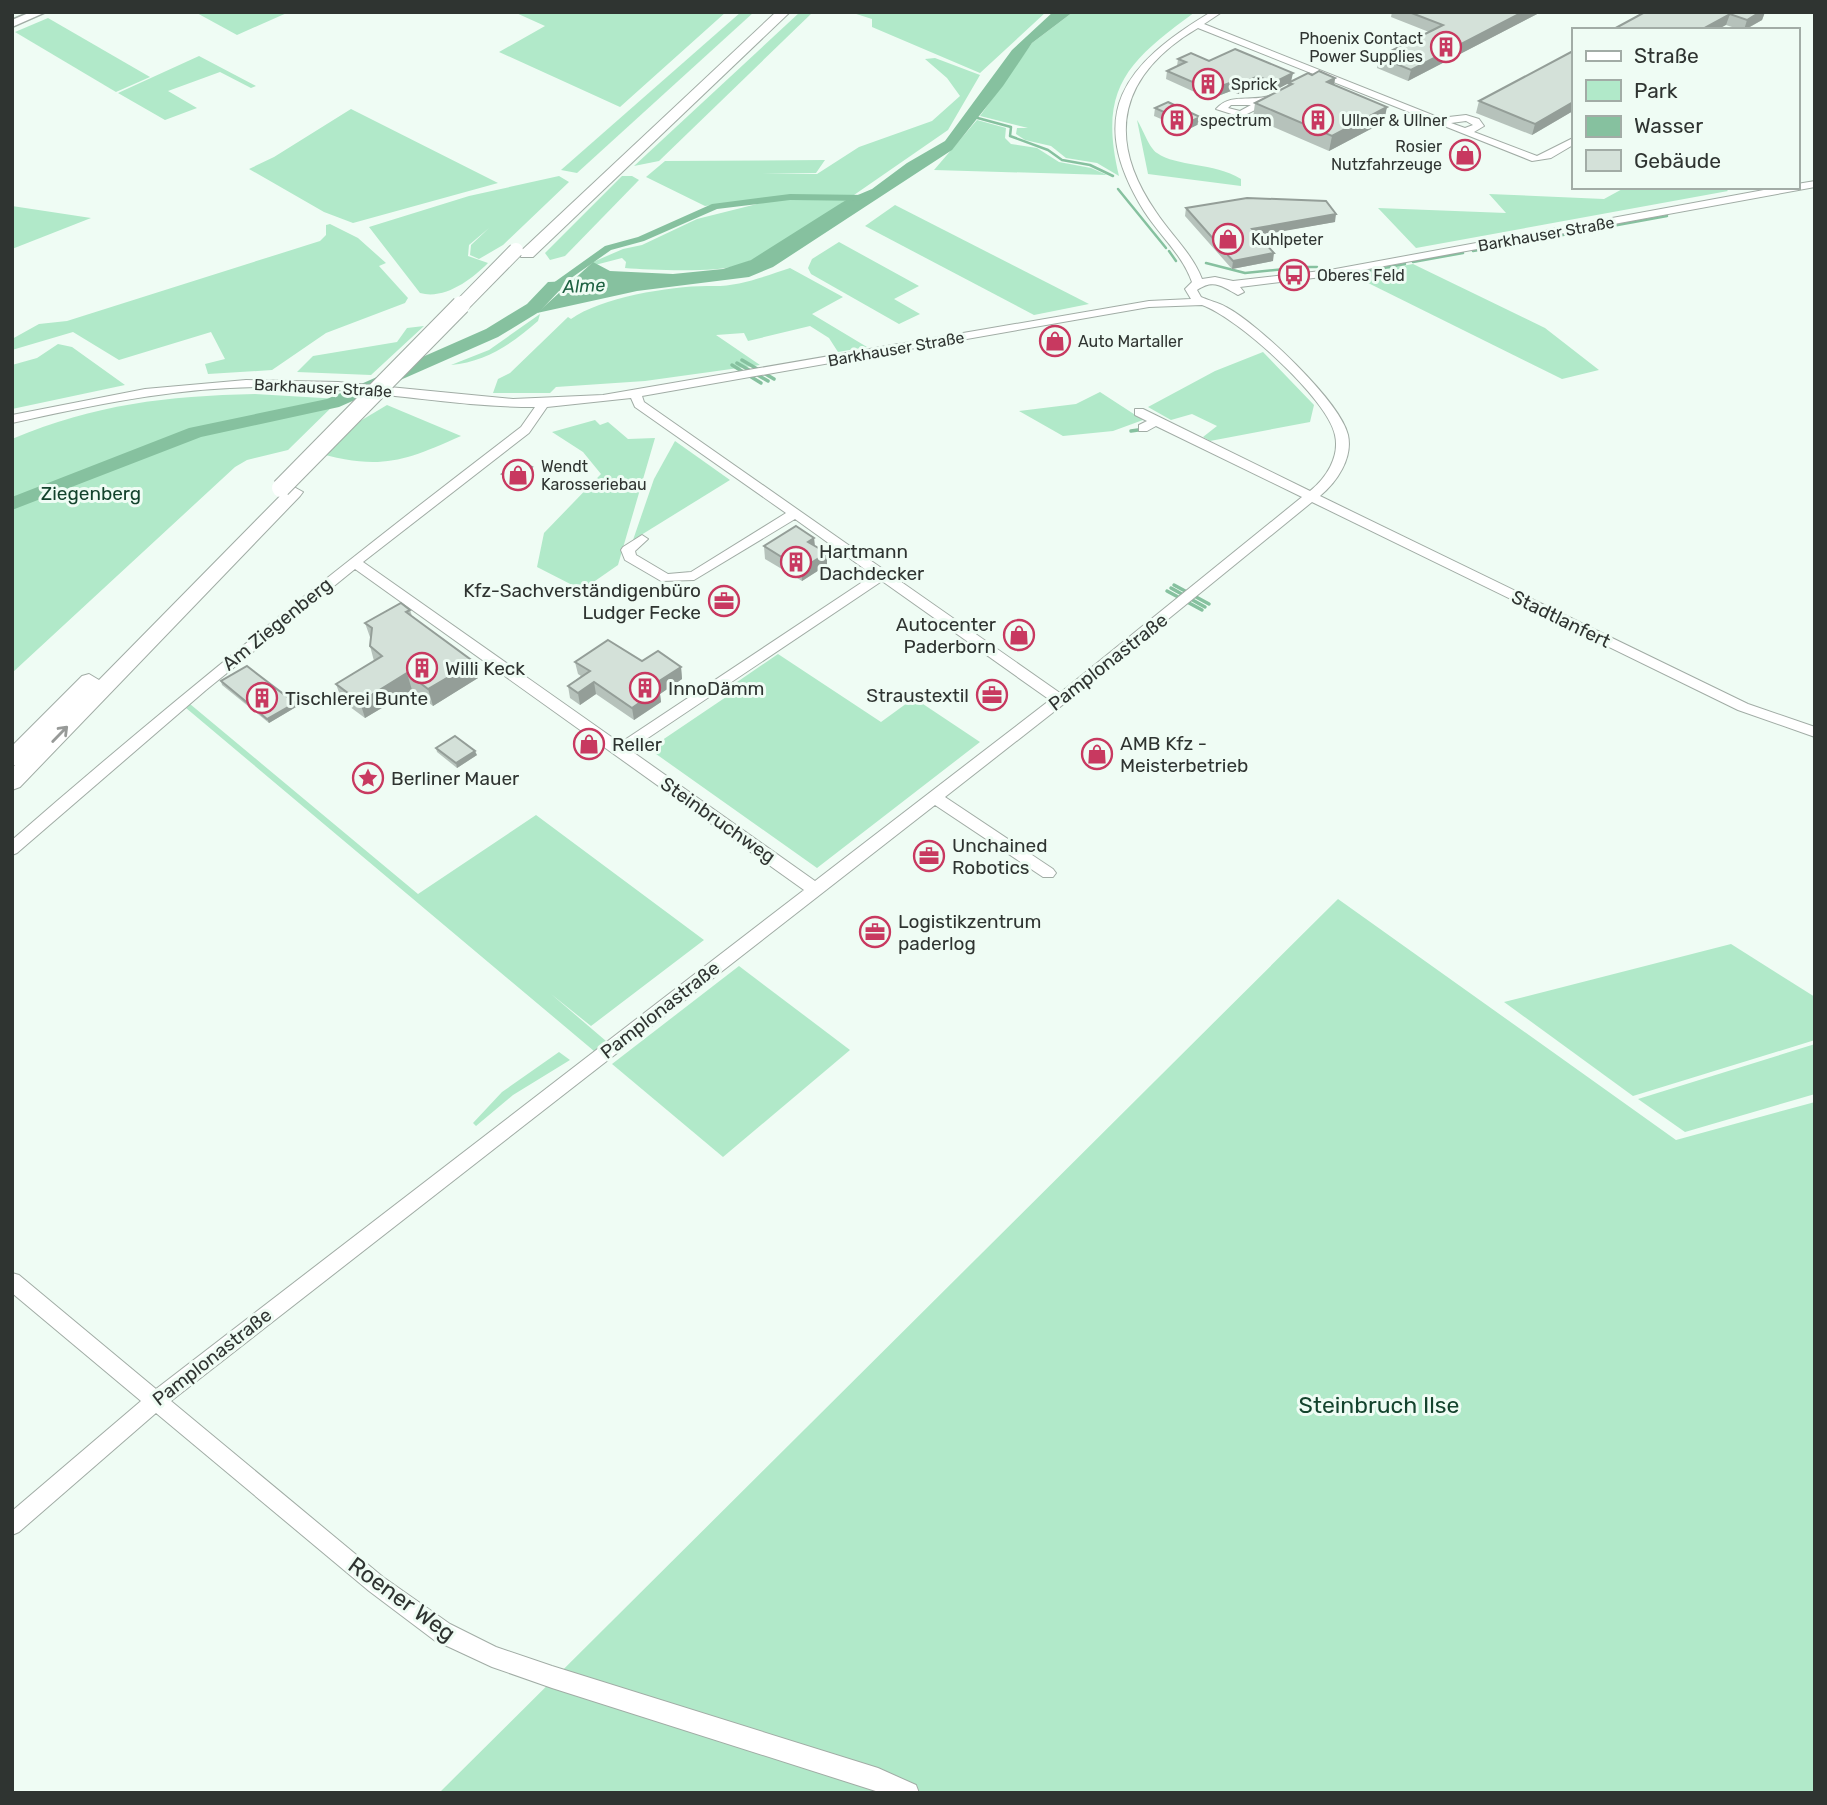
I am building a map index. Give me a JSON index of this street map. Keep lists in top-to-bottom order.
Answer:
{
  "streets": {
    "street": [
      "Barkhauser Straße",
      "Stadtlanfert",
      "Am Ziegenberg",
      "Pamplonastraße",
      "Steinbruchweg",
      "Roener Weg"
    ]
  },
  "crossings": [
    ["Barkhauser Straße", "Am Ziegenberg"],
    ["Stadtlanfert", "Pamplonastraße"],
    ["Am Ziegenberg", "Steinbruchweg"],
    ["Pamplonastraße", "Steinbruchweg"],
    ["Pamplonastraße", "Roener Weg"]
  ],
  "water": ["Alme"],
  "parks": ["Ziegenberg", "Steinbruch Ilse"],
  "places": {
    "building": [
      "Phoenix Contact Power Supplies",
      "Sprick",
      "spectrum",
      "Ullner & Ullner",
      "Hartmann Dachdecker",
      "Willi Keck",
      "InnoDämm",
      "Tischlerei Bunte"
    ],
    "shop": [
      "Rosier Nutzfahrzeuge",
      "Kuhlpeter",
      "Auto Martaller",
      "Wendt Karosseriebau",
      "Autocenter Paderborn",
      "Reller",
      "AMB Kfz - Meisterbetrieb"
    ],
    "bus stop": ["Oberes Feld"],
    "office": [
      "Kfz-Sachverständigenbüro Ludger Fecke",
      "Straustextil",
      "Unchained Robotics",
      "Logistikzentrum paderlog"
    ],
    "place": ["Berliner Mauer"]
  },
  "legend": [
    "Straße",
    "Park",
    "Wasser",
    "Gebäude"
  ]
}
